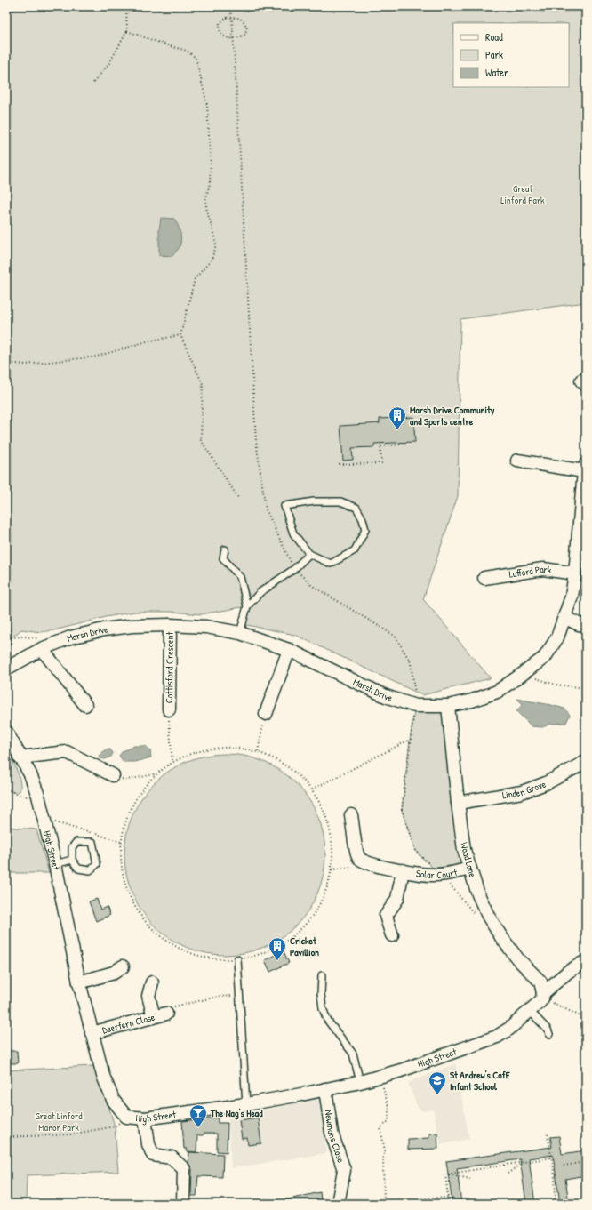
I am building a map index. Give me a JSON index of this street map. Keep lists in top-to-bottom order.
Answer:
{
  "streets": {
    "street": [
      "Lufford Park",
      "Marsh Drive",
      "Cottisford Crescent",
      "Linden Grove",
      "High Street",
      "Woad Lane",
      "Solar Court",
      "Deerfern Close",
      "Newmans Close"
    ]
  },
  "crossings": [
    ["Lufford Park", "Marsh Drive"],
    ["Marsh Drive", "Cottisford Crescent"],
    ["Marsh Drive", "Woad Lane"],
    ["Linden Grove", "Woad Lane"],
    ["High Street", "Woad Lane"],
    ["High Street", "Deerfern Close"],
    ["High Street", "Newmans Close"],
    ["Woad Lane", "Solar Court"]
  ],
  "parks": ["Great Linford Park", "Great Linford Manor Park"],
  "places": {
    "building": ["Marsh Drive Community and Sports centre", "Cricket Pavillion"],
    "school or university": ["St Andrew's CofE Infant School"],
    "bar": ["The Nag's Head"]
  },
  "legend": ["Road", "Park", "Water"]
}
